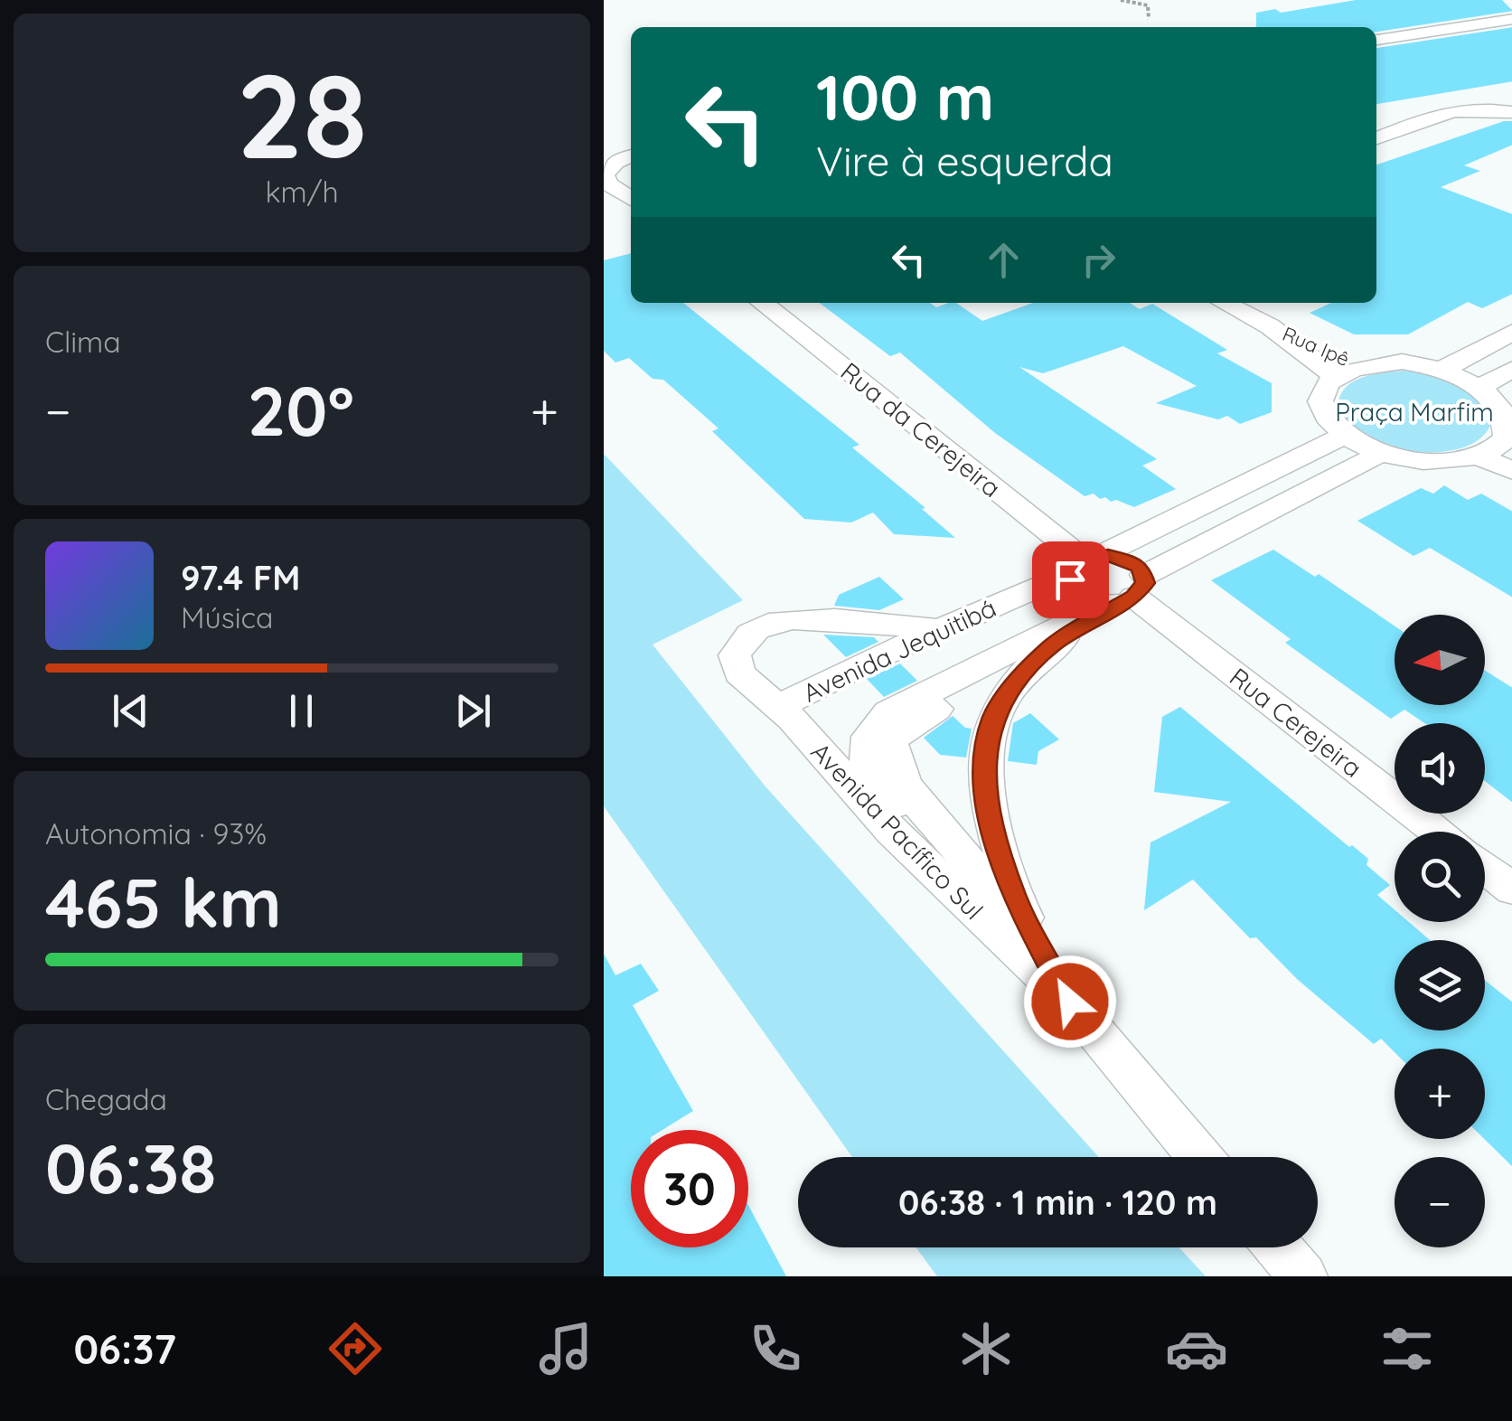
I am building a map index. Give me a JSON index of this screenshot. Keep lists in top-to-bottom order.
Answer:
{
  "streets": {
    "street": [
      "Rua Ipê",
      "Rua da Cerejeira",
      "Avenida Jequitibá",
      "Rua Cerejeira",
      "Avenida Pacífico Sul"
    ]
  },
  "crossings": [
    ["Rua da Cerejeira", "Avenida Jequitibá"],
    ["Avenida Jequitibá", "Rua Cerejeira"],
    ["Avenida Jequitibá", "Avenida Pacífico Sul"]
  ],
  "parks": ["Praça Marfim"],
  "north": "left",
  "page": {
    "tile": [
      ["28", "km/h"],
      "Clima",
      ["Autonomia · 93%", "465 km"],
      ["Chegada", "06:38"]
    ],
    "turn": ["100 m", "Vire à esquerda"],
    "heat": ["−", "20°", "+"],
    "song": ["97.4 FM", "Música"],
    "map_buttons": ["+", "−"],
    "limit": "30",
    "trip": "06:38 · 1 min · 120 m",
    "tabs": "06:37"
  }
}
